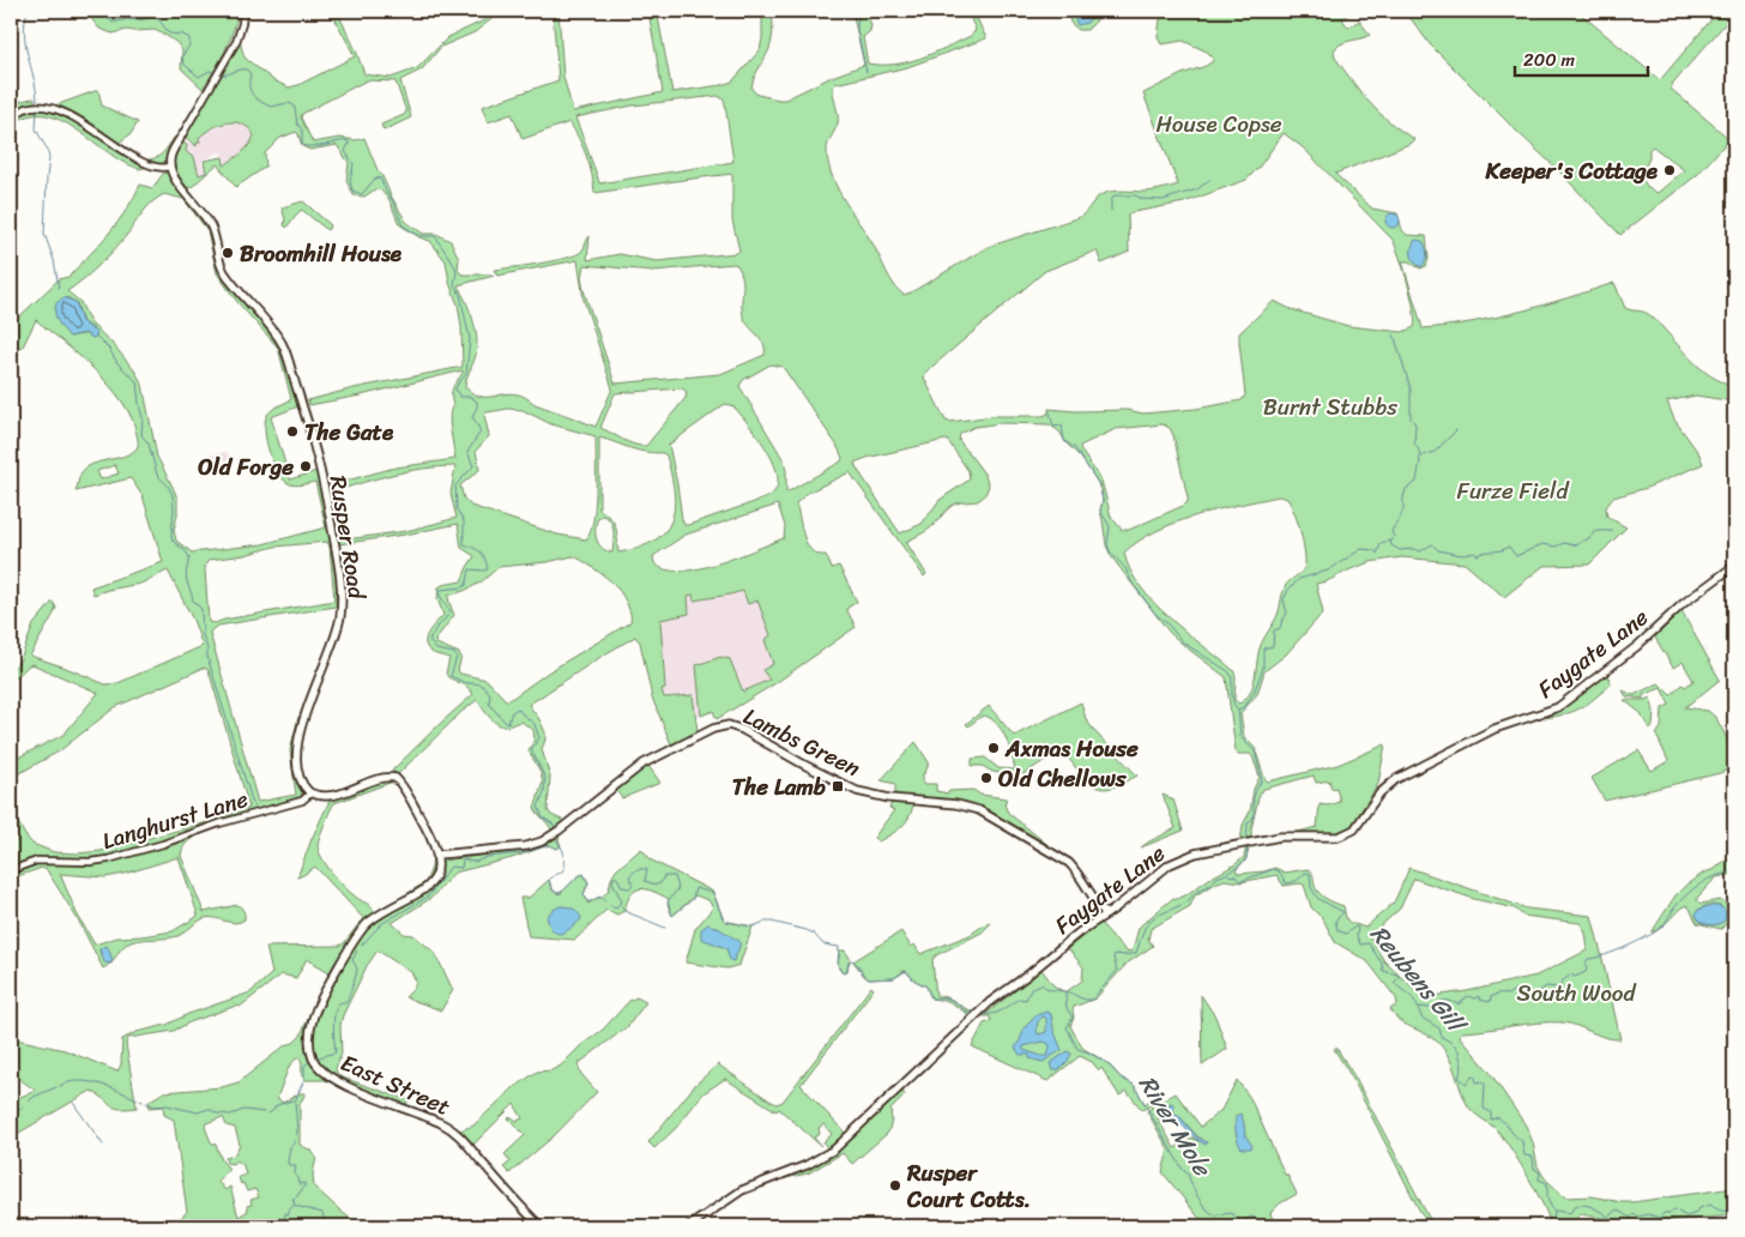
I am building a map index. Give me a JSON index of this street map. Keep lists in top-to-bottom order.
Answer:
{
  "streets": {
    "street": [
      "Rusper Road",
      "Faygate Lane",
      "Lambs Green",
      "Langhurst Lane",
      "East Street"
    ]
  },
  "crossings": [
    ["Rusper Road", "Langhurst Lane"],
    ["Faygate Lane", "Lambs Green"],
    ["Lambs Green", "East Street"]
  ],
  "water": ["Reubens Gill", "River Mole"],
  "parks": [
    "House Copse",
    "Burnt Stubbs",
    "Furze Field",
    "South Wood"
  ],
  "places": {
    "other": [
      "Keeper's Cottage",
      "Broomhill House",
      "The Gate",
      "Old Forge",
      "Axmas House",
      "Old Chellows",
      "Rusper Court Cotts."
    ],
    "transit": ["The Lamb"]
  },
  "scale_bar": "200 m"
}
